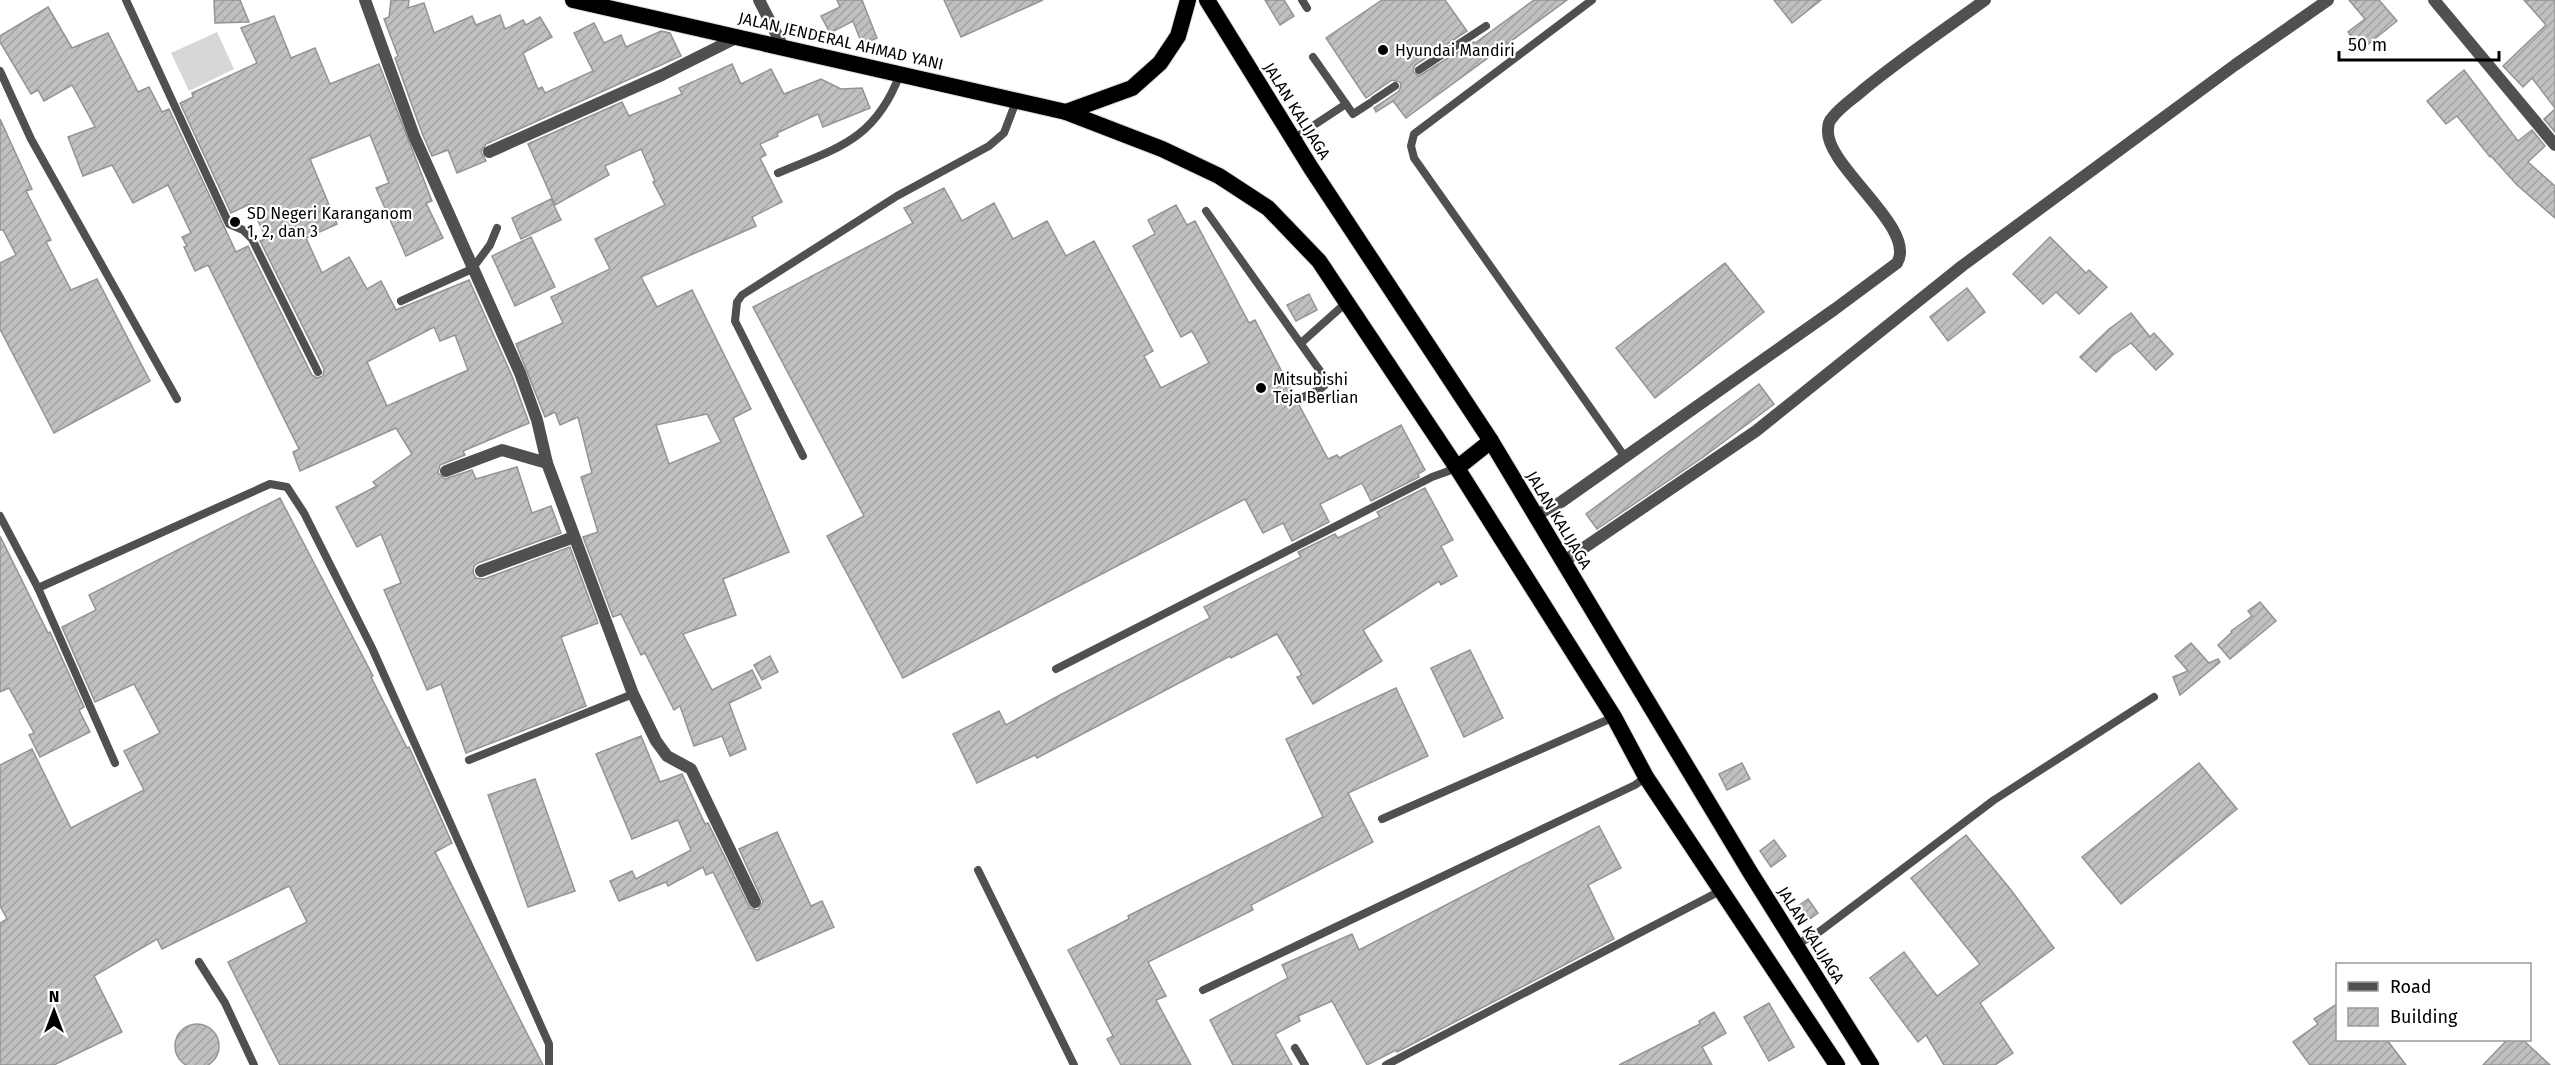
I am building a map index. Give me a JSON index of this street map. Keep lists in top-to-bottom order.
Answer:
{
  "streets": {
    "highway": ["JALAN JENDERAL AHMAD YANI", "JALAN KALIJAGA"]
  },
  "places": ["Hyundai Mandiri", "SD Negeri Karanganom 1, 2, dan 3", "Mitsubishi Teja Berlian"],
  "legend": ["Road", "Building"],
  "scale_bar": "50 m",
  "north": "top"
}
